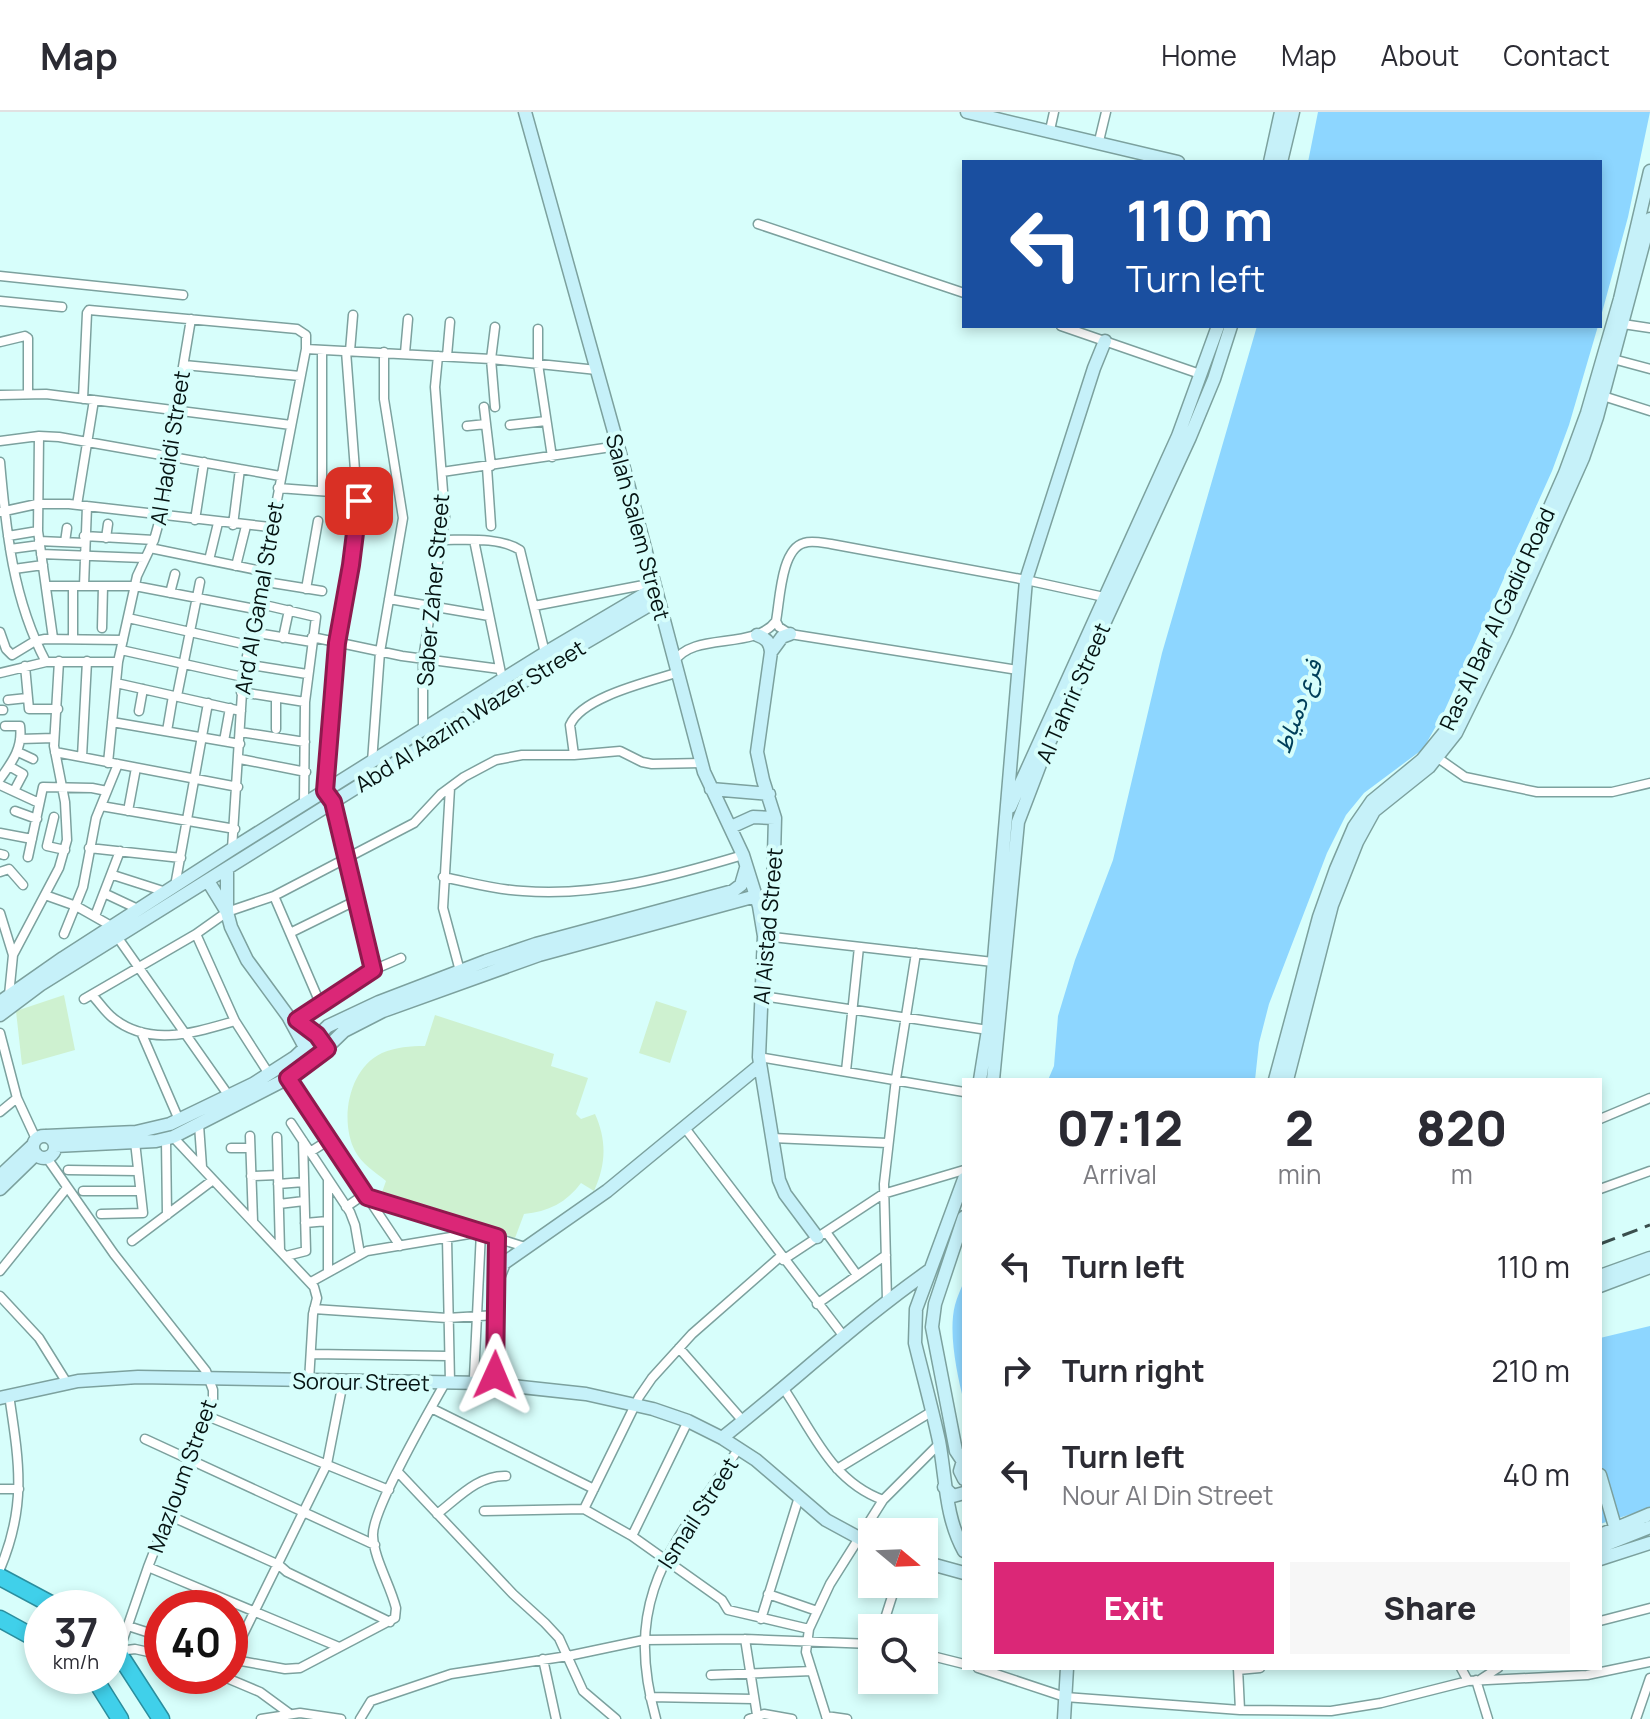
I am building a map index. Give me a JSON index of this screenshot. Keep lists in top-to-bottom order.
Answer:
{
  "streets": {
    "street": [
      "Al Hadidi Street",
      "Salah Salem Street",
      "Saber Zaher Street",
      "Ard Al Gamal Street",
      "Ras Al Bar Al Gadid Road",
      "Al Tahrir Street",
      "Abd Al Aazim Wazer Street",
      "Al Aistad Street",
      "Sorour Street",
      "Mazloum Street",
      "Ismail Street"
    ]
  },
  "crossings": [
    ["Salah Salem Street", "Abd Al Aazim Wazer Street"],
    ["Salah Salem Street", "Al Aistad Street"],
    ["Saber Zaher Street", "Abd Al Aazim Wazer Street"],
    ["Ard Al Gamal Street", "Abd Al Aazim Wazer Street"],
    ["Sorour Street", "Mazloum Street"],
    ["Sorour Street", "Ismail Street"]
  ],
  "water": ["فرع دمياط"],
  "north": "right",
  "page": {
    "header": "Map",
    "nav": [
      "Home",
      "Map",
      "About",
      "Contact"
    ],
    "turn": ["110 m", "Turn left"],
    "eta": [
      "07:12",
      "Arrival",
      "2",
      "min",
      "820",
      "m"
    ],
    "list": [
      {
        "name": "Turn left",
        "value": "110 m"
      },
      {
        "name": "Turn right",
        "value": "210 m"
      },
      {
        "name": "Turn left",
        "note": "Nour Al Din Street",
        "value": "40 m"
      }
    ],
    "buttons": ["Exit", "Share"],
    "speed": "37 km/h",
    "limit": "40"
  }
}
